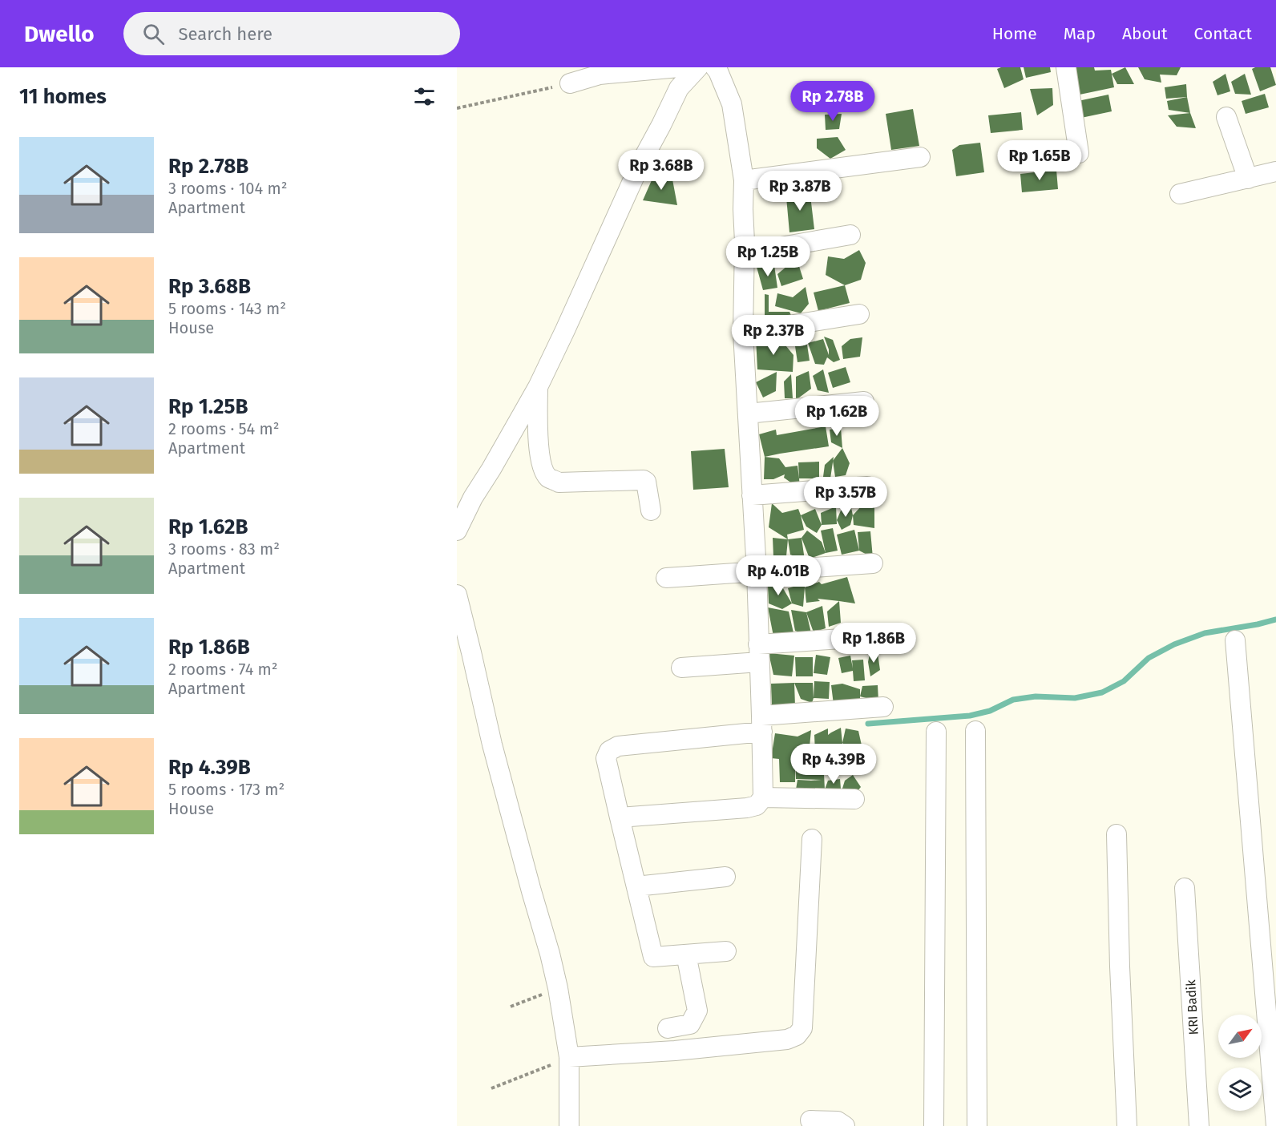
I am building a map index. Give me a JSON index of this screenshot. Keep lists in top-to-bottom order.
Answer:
{
  "streets": {
    "street": ["KRI Badik"]
  },
  "north": "top right",
  "page": {
    "header": "Dwello",
    "search": "Search here",
    "nav": [
      "Home",
      "Map",
      "About",
      "Contact"
    ],
    "heading": "11 homes",
    "price": [
      "Rp 2.78B",
      "Rp 1.65B",
      "Rp 3.68B",
      "Rp 3.87B",
      "Rp 1.25B",
      "Rp 2.37B",
      "Rp 1.62B",
      "Rp 3.57B",
      "Rp 4.01B",
      "Rp 1.86B",
      "Rp 4.39B"
    ],
    "list": [
      {
        "name": "Rp 2.78B",
        "note": "3 rooms · 104 m² · Apartment"
      },
      {
        "name": "Rp 3.68B",
        "note": "5 rooms · 143 m² · House"
      },
      {
        "name": "Rp 1.25B",
        "note": "2 rooms · 54 m² · Apartment"
      },
      {
        "name": "Rp 1.62B",
        "note": "3 rooms · 83 m² · Apartment"
      },
      {
        "name": "Rp 1.86B",
        "note": "2 rooms · 74 m² · Apartment"
      },
      {
        "name": "Rp 4.39B",
        "note": "5 rooms · 173 m² · House"
      }
    ]
  }
}
